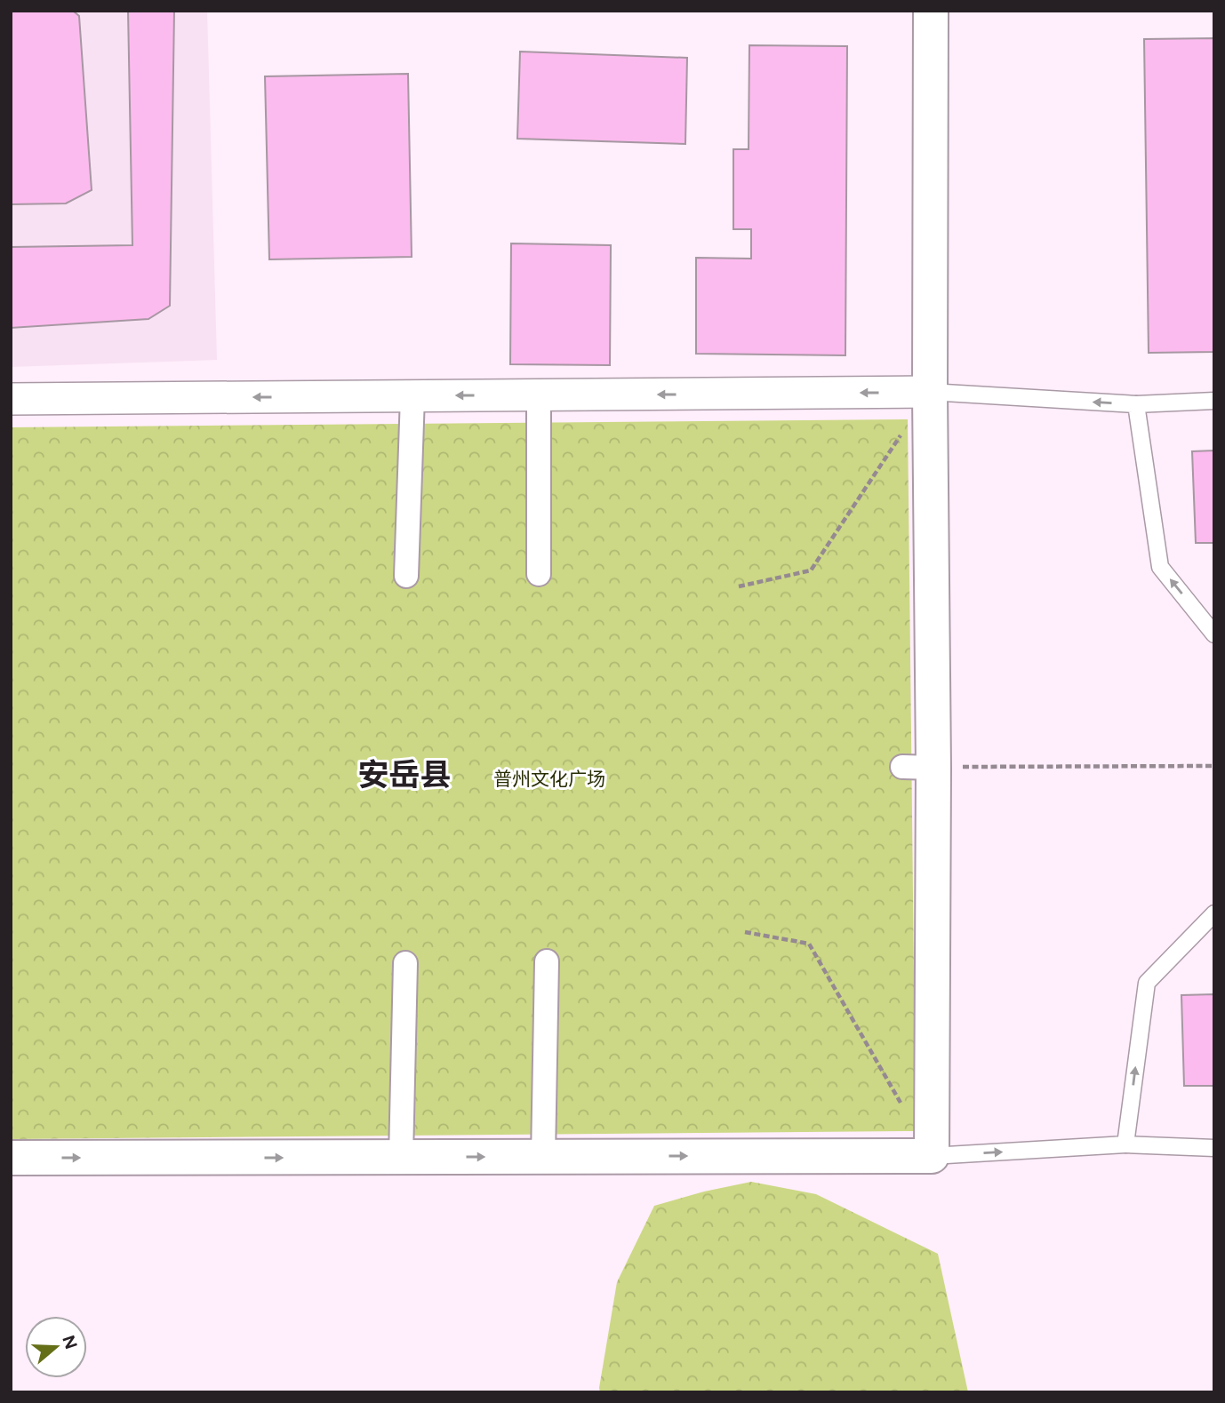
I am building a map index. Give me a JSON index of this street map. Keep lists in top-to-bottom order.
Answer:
{
  "districts": ["安岳县"],
  "parks": ["普州文化广场"],
  "north": "right"
}
